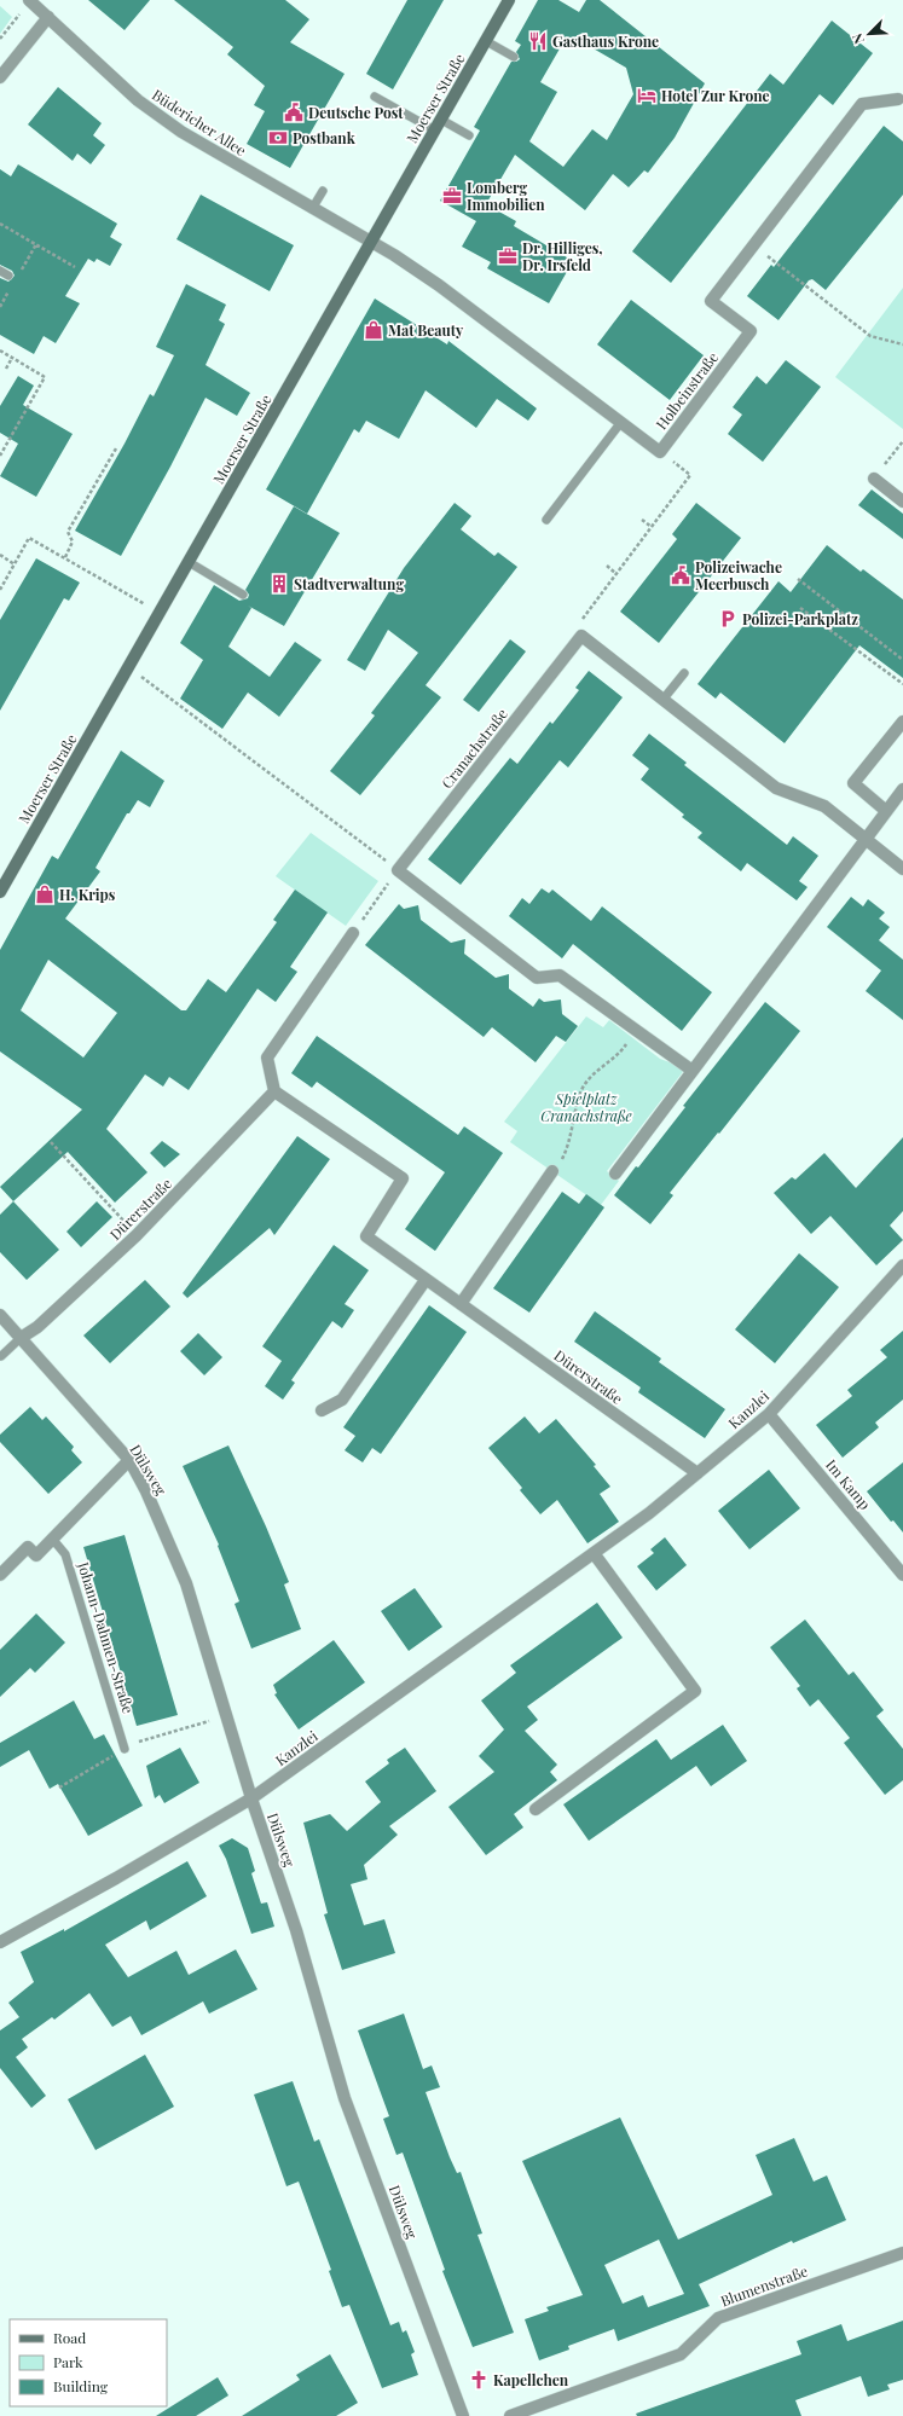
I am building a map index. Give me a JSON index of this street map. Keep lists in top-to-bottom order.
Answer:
{
  "streets": {
    "main road": ["Moerser Straße"],
    "street": [
      "Büdericher Allee",
      "Holbeinstraße",
      "Cranachstraße",
      "Dürerstraße",
      "Kanzlei",
      "Dülsweg",
      "Im Kamp",
      "Blumenstraße"
    ],
    "lane": ["Johann-Dahmen-Straße"]
  },
  "crossings": [
    ["Moerser Straße", "Büdericher Allee"],
    ["Moerser Straße", "Holbeinstraße"],
    ["Büdericher Allee", "Holbeinstraße"],
    ["Dürerstraße", "Kanzlei"],
    ["Dürerstraße", "Dülsweg"],
    ["Kanzlei", "Dülsweg"],
    ["Kanzlei", "Im Kamp"]
  ],
  "parks": ["Spielplatz Cranachstraße"],
  "places": {
    "restaurant": ["Gasthaus Krone"],
    "hotel": ["Hotel Zur Krone"],
    "public building": ["Deutsche Post", "Polizeiwache Meerbusch"],
    "bank": ["Postbank"],
    "office": ["Lomberg Immobilien", "Dr. Hilliges, Dr. Irsfeld"],
    "shop": ["Mat Beauty", "H. Krips"],
    "building": ["Stadtverwaltung"],
    "parking": ["Polizei-Parkplatz"],
    "church": ["Kapellchen"]
  },
  "legend": ["Road", "Park", "Building"],
  "north": "bottom left"
}
